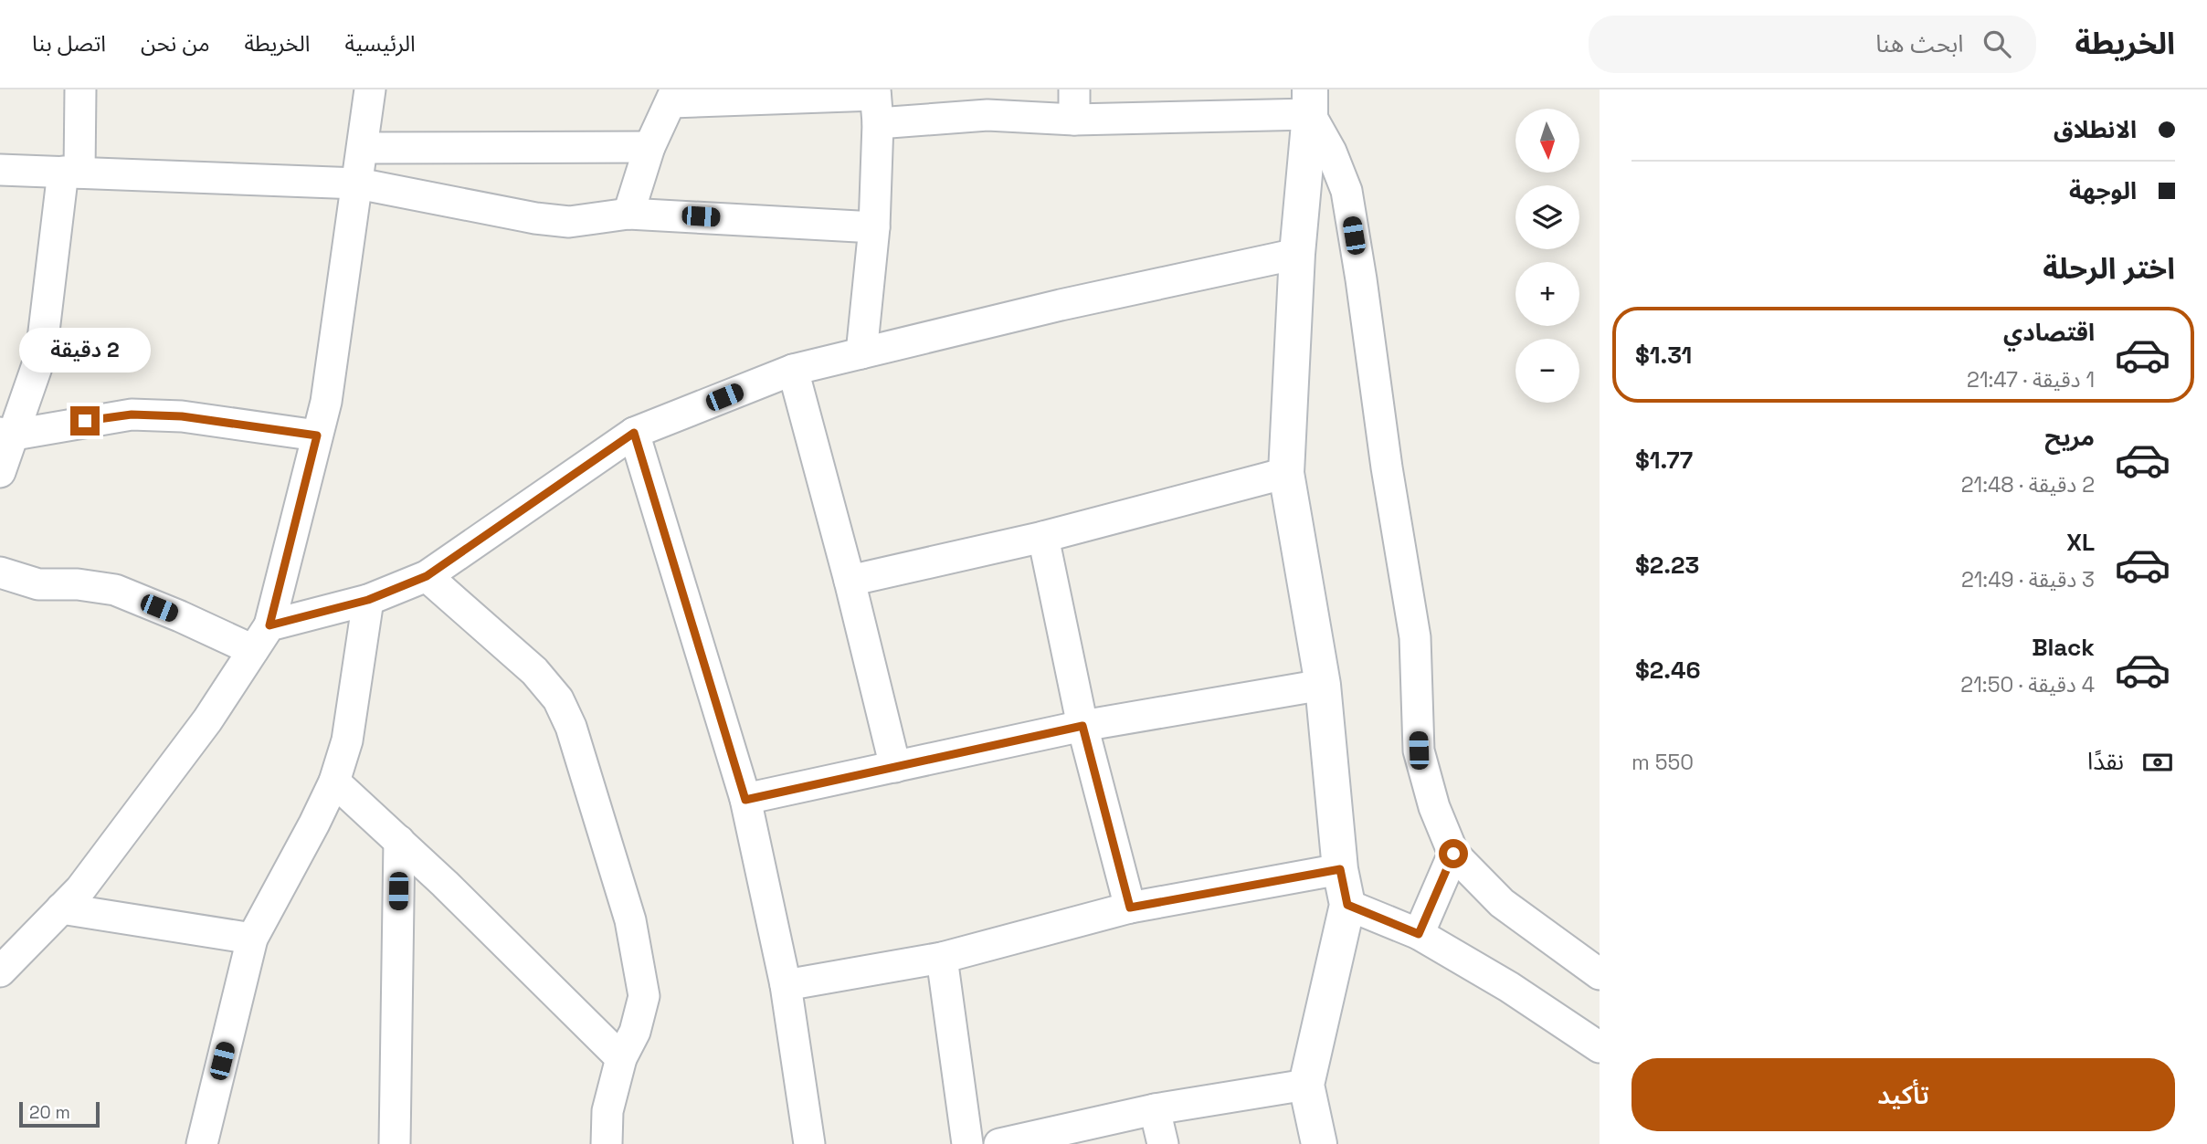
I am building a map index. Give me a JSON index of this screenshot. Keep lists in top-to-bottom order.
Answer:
{
  "scale_bar": "20 m",
  "north": "bottom",
  "page": {
    "header": "الخريطة",
    "search": "ابحث هنا",
    "nav": [
      "الرئيسية",
      "الخريطة",
      "من نحن",
      "اتصل بنا"
    ],
    "banner": ["الانطلاق", "الوجهة"],
    "map_buttons": ["+", "−"],
    "heading": "اختر الرحلة",
    "list": [
      {
        "name": "اقتصادي",
        "note": "1 دقيقة · 21:47",
        "value": "$1.31"
      },
      {
        "name": "مريح",
        "note": "2 دقيقة · 21:48",
        "value": "$1.77"
      },
      {
        "name": "XL",
        "note": "3 دقيقة · 21:49",
        "value": "$2.23"
      },
      {
        "name": "Black",
        "note": "4 دقيقة · 21:50",
        "value": "$2.46"
      }
    ],
    "bubble": "2 دقيقة",
    "pay": ["نقدًا", "550 m"],
    "buttons": "تأكيد",
    "scale": "20 m"
  }
}
